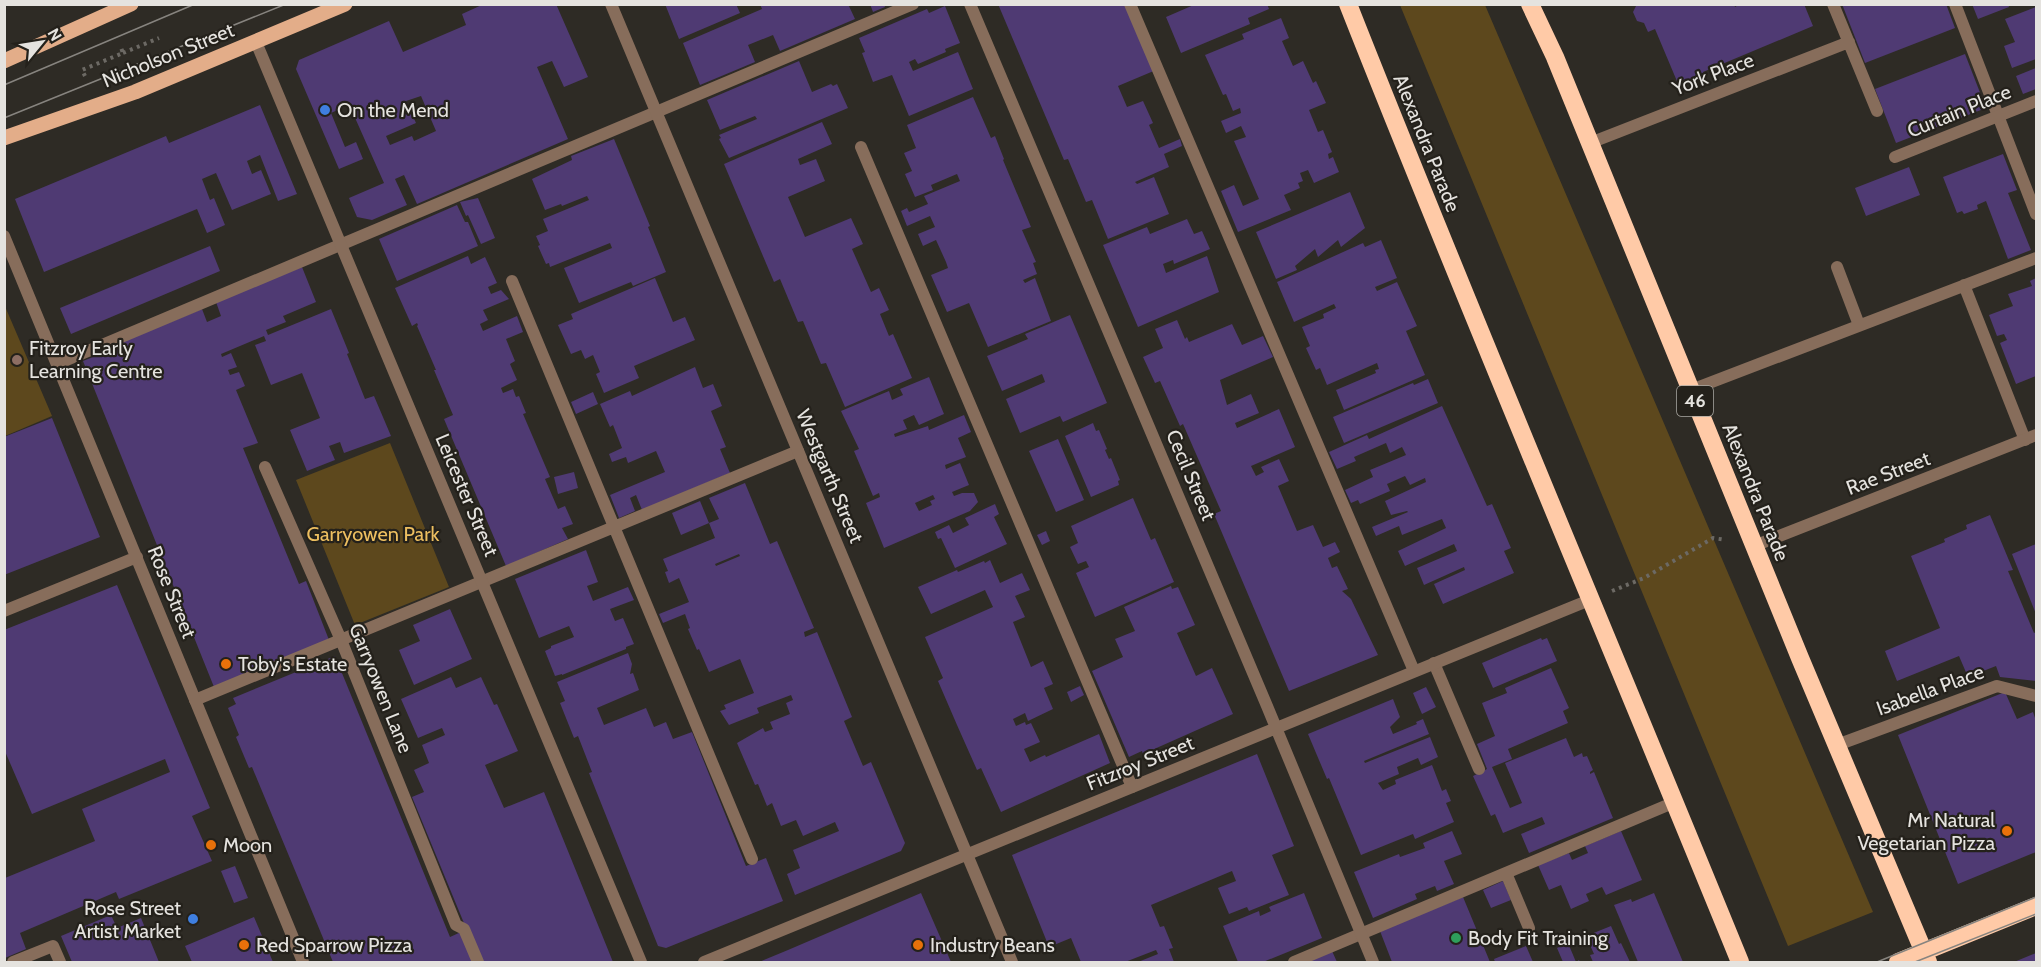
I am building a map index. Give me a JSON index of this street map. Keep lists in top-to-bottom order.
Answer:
{
  "streets": {
    "highway": ["Alexandra Parade", "46"],
    "main road": ["Nicholson Street"],
    "street": [
      "York Place",
      "Curtain Place",
      "Rae Street",
      "Cecil Street",
      "Westgarth Street",
      "Leicester Street",
      "Rose Street",
      "Garryowen Lane",
      "Isabella Place",
      "Fitzroy Street"
    ]
  },
  "crossings": [
    ["Nicholson Street", "Leicester Street"],
    ["York Place", "Alexandra Parade"],
    ["Alexandra Parade", "Rae Street"],
    ["Alexandra Parade", "Isabella Place"],
    ["Alexandra Parade", "Fitzroy Street"],
    ["Cecil Street", "Fitzroy Street"],
    ["Westgarth Street", "Fitzroy Street"]
  ],
  "parks": ["Garryowen Park"],
  "places": [
    "On the Mend",
    "Fitzroy Early Learning Centre",
    "Toby's Estate",
    "Mr Natural Vegetarian Pizza",
    "Moon",
    "Rose Street Artist Market",
    "Body Fit Training",
    "Red Sparrow Pizza",
    "Industry Beans"
  ],
  "north": "top right"
}
